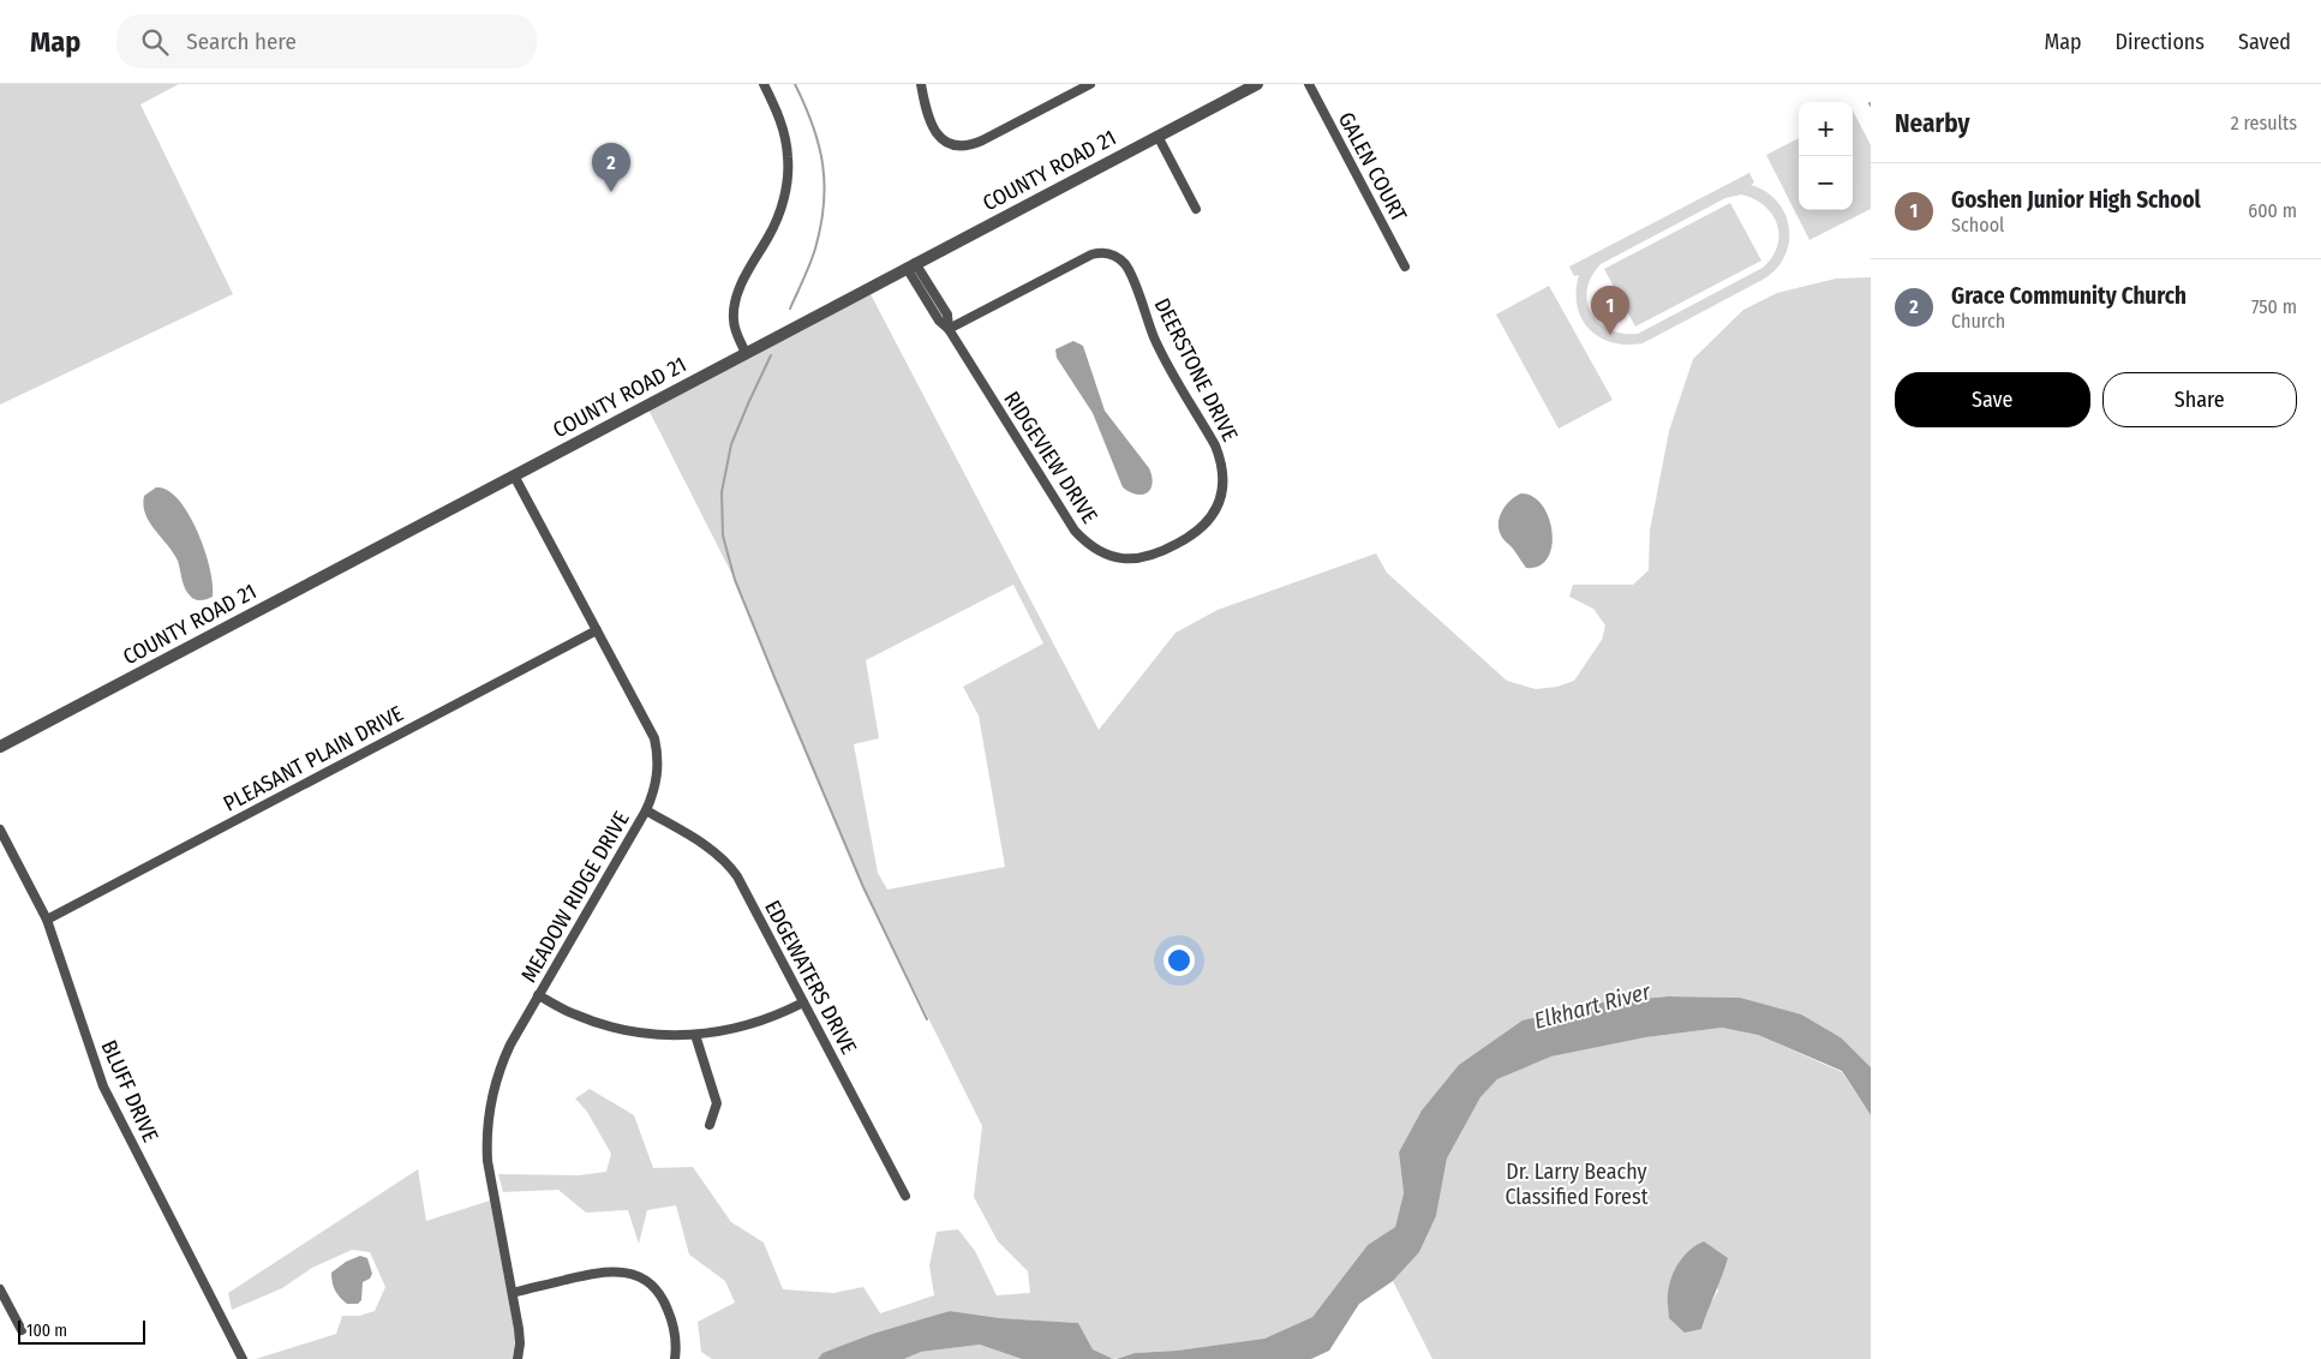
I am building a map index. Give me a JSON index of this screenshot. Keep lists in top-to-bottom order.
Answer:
{
  "streets": {
    "street": [
      "GALEN COURT",
      "COUNTY ROAD 21",
      "DEERSTONE DRIVE",
      "RIDGEVIEW DRIVE",
      "PLEASANT PLAIN DRIVE",
      "MEADOW RIDGE DRIVE",
      "EDGEWATERS DRIVE",
      "BLUFF DRIVE"
    ]
  },
  "crossings": [
    ["COUNTY ROAD 21", "RIDGEVIEW DRIVE"],
    ["COUNTY ROAD 21", "MEADOW RIDGE DRIVE"],
    ["DEERSTONE DRIVE", "RIDGEVIEW DRIVE"],
    ["PLEASANT PLAIN DRIVE", "MEADOW RIDGE DRIVE"],
    ["PLEASANT PLAIN DRIVE", "BLUFF DRIVE"],
    ["MEADOW RIDGE DRIVE", "EDGEWATERS DRIVE"]
  ],
  "water": ["Elkhart River"],
  "parks": ["Dr. Larry Beachy Classified Forest"],
  "scale_bar": "100 m",
  "page": {
    "header": "Map",
    "search": "Search here",
    "nav": ["Map", "Directions", "Saved"],
    "heading": ["Nearby", "2 results"],
    "map_buttons": ["+", "−"],
    "pins": ["2", "1"],
    "list": [
      {
        "mark": "1",
        "name": "Goshen Junior High School",
        "note": "School",
        "value": "600 m"
      },
      {
        "mark": "2",
        "name": "Grace Community Church",
        "note": "Church",
        "value": "750 m"
      }
    ],
    "buttons": ["Save", "Share"],
    "scale": "100 m"
  }
}
